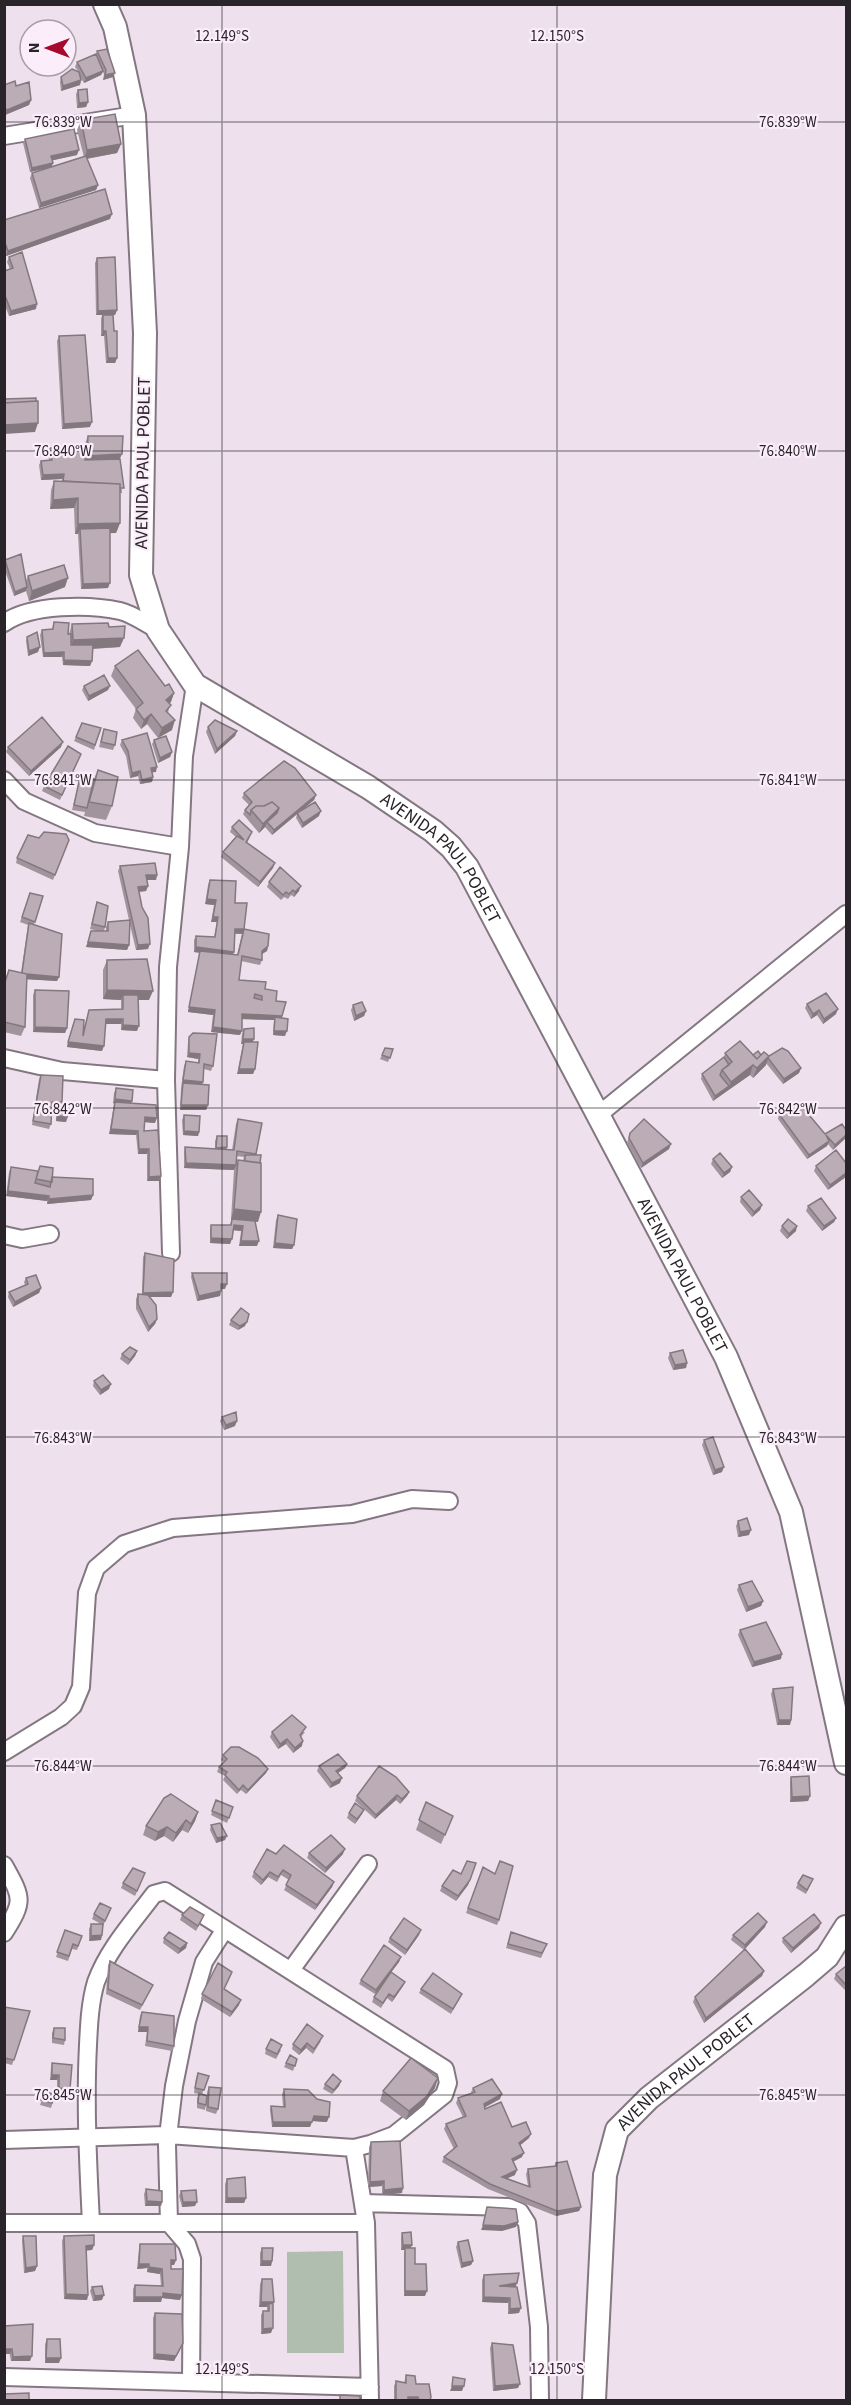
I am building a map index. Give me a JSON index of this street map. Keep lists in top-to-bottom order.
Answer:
{
  "streets": {
    "main road": ["AVENIDA PAUL POBLET"]
  },
  "north": "left",
  "coordinates": [
    "12.149°S",
    "12.150°S",
    "76.839°W",
    "76.840°W",
    "76.841°W",
    "76.842°W",
    "76.843°W",
    "76.844°W",
    "76.845°W"
  ]
}
